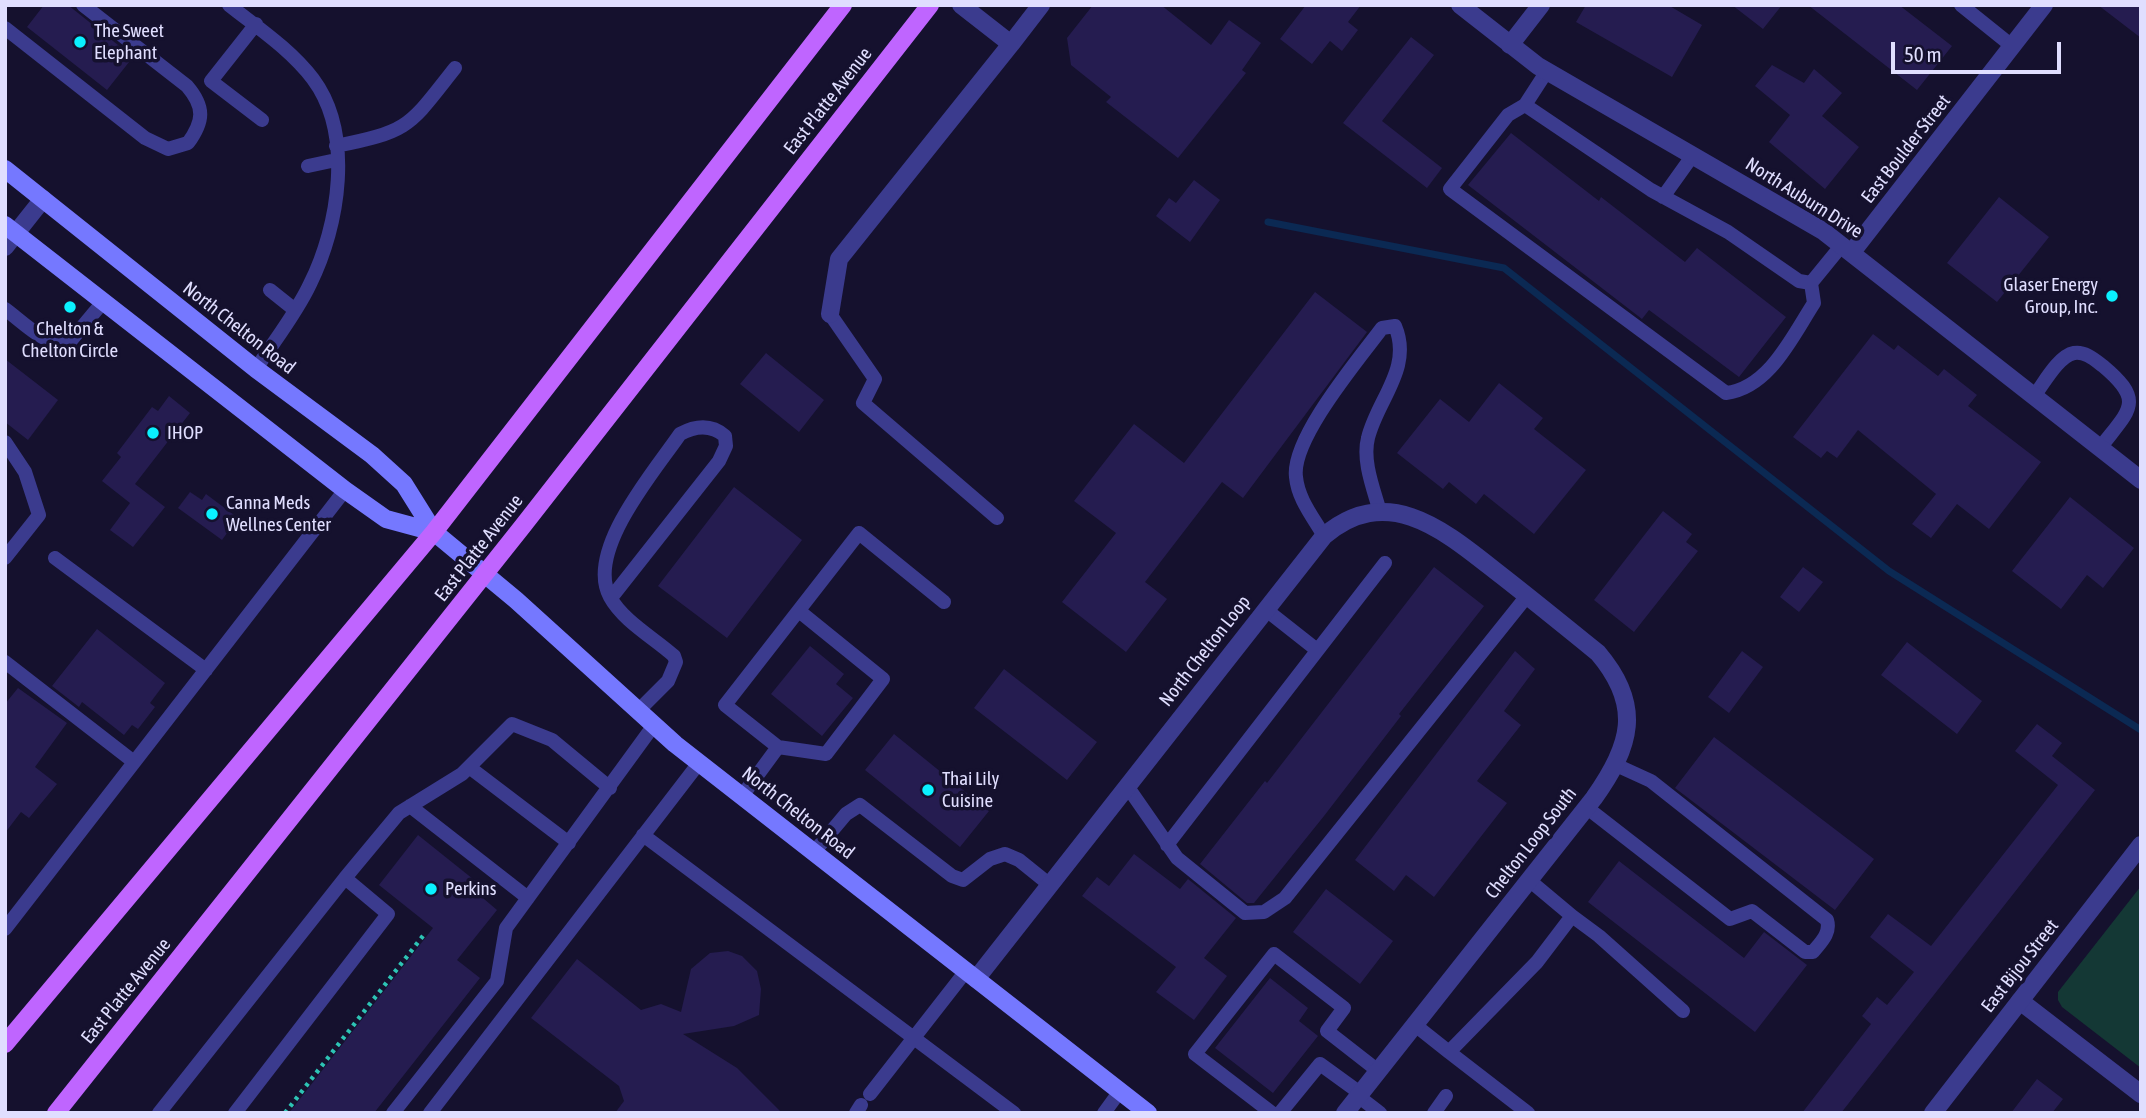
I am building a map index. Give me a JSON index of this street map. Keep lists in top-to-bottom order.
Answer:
{
  "streets": {
    "main road": ["East Platte Avenue", "North Chelton Road"],
    "street": [
      "East Boulder Street",
      "North Auburn Drive",
      "North Chelton Loop",
      "Chelton Loop South",
      "East Bijou Street"
    ]
  },
  "crossings": [
    ["East Platte Avenue", "North Chelton Road"],
    ["East Boulder Street", "North Auburn Drive"],
    ["North Chelton Road", "North Chelton Loop"],
    ["North Chelton Loop", "Chelton Loop South"]
  ],
  "places": [
    "The Sweet Elephant",
    "Glaser Energy Group, Inc.",
    "Chelton & Chelton Circle",
    "IHOP",
    "Canna Meds Wellnes Center",
    "Thai Lily Cuisine",
    "Perkins"
  ],
  "scale_bar": "50 m"
}
